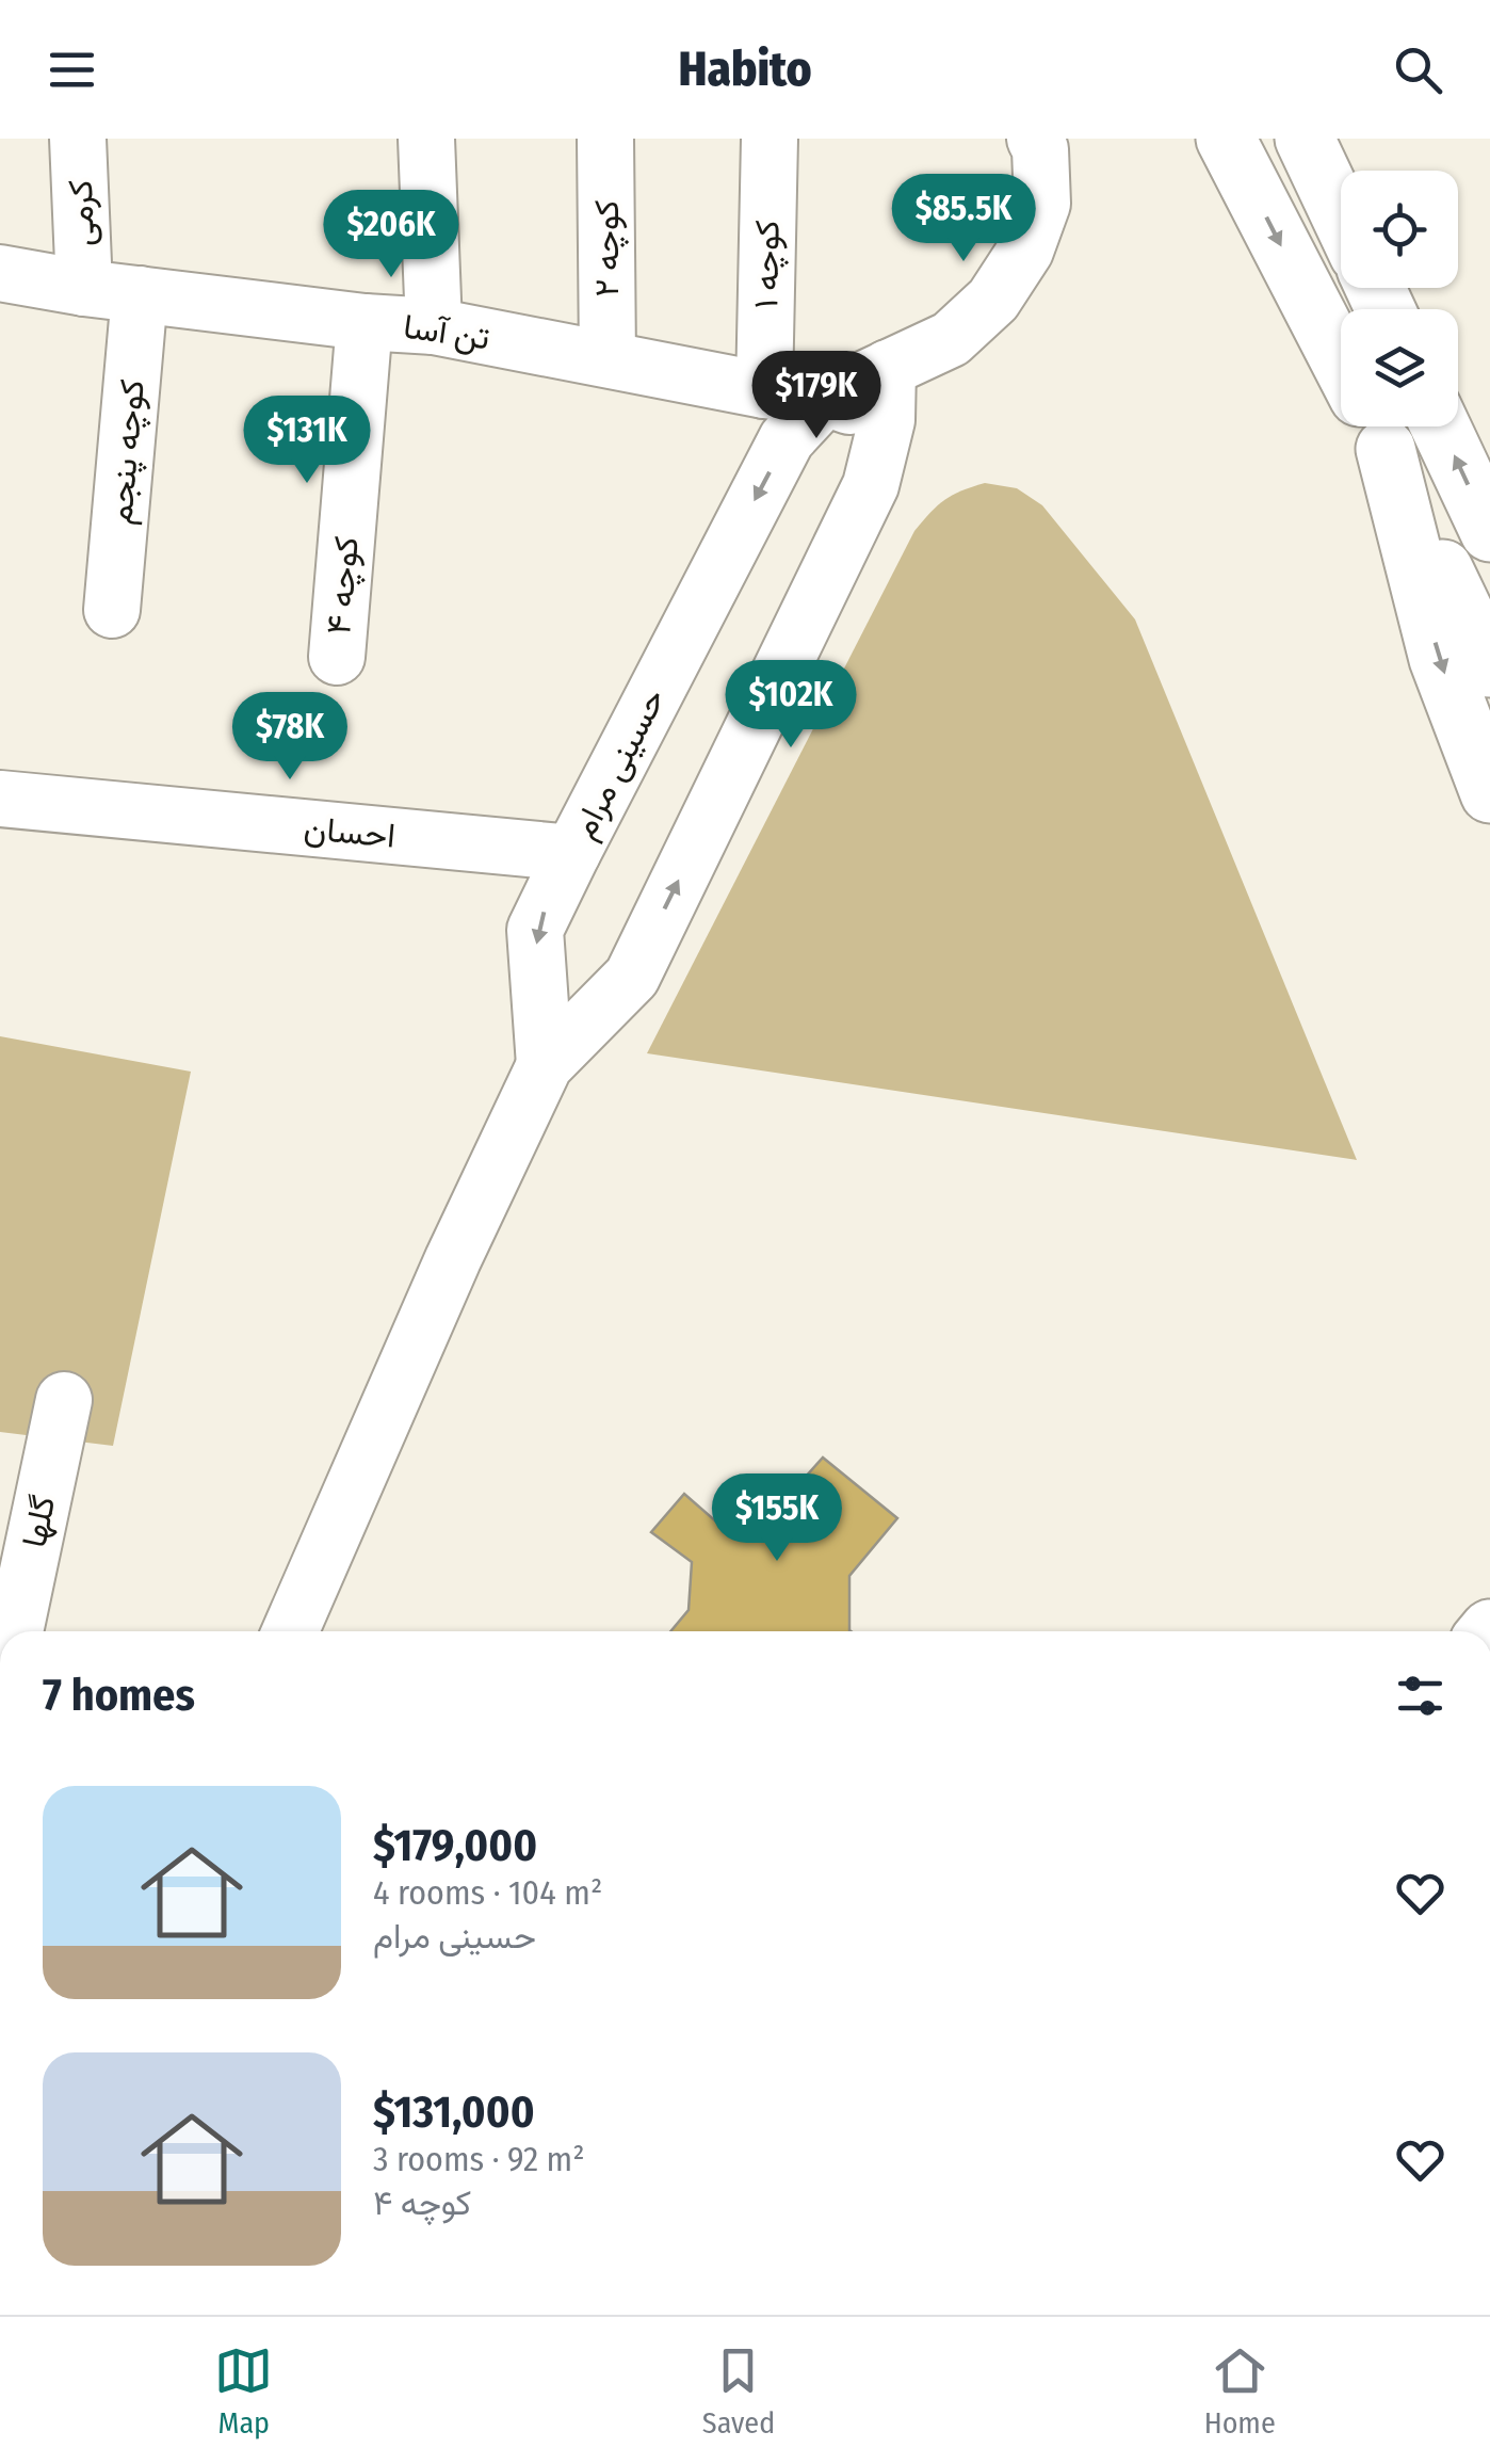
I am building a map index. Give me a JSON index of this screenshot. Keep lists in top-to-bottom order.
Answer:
{
  "streets": {
    "street": [
      "کرمی",
      "کوچه ۲",
      "کوچه ۱",
      "تن آسا",
      "کوچه پنجم",
      "کوچه ۴",
      "حسینی مرام",
      "احسان",
      "گلها"
    ]
  },
  "crossings": [
    ["کرمی", "تن آسا"],
    ["کوچه ۲", "تن آسا"],
    ["کوچه ۱", "تن آسا"],
    ["تن آسا", "کوچه پنجم"],
    ["تن آسا", "کوچه ۴"],
    ["تن آسا", "حسینی مرام"],
    ["حسینی مرام", "احسان"]
  ],
  "page": {
    "header": "Habito",
    "price": [
      "$85.5K",
      "$206K",
      "$179K",
      "$131K",
      "$102K",
      "$78K",
      "$155K"
    ],
    "heading": "7 homes",
    "list": [
      {
        "name": "$179,000",
        "note": "4 rooms · 104 m² · حسینی مرام"
      },
      {
        "name": "$131,000",
        "note": "3 rooms · 92 m² · کوچه ۴"
      }
    ],
    "tabs": ["Map", "Saved", "Home"]
  }
}
